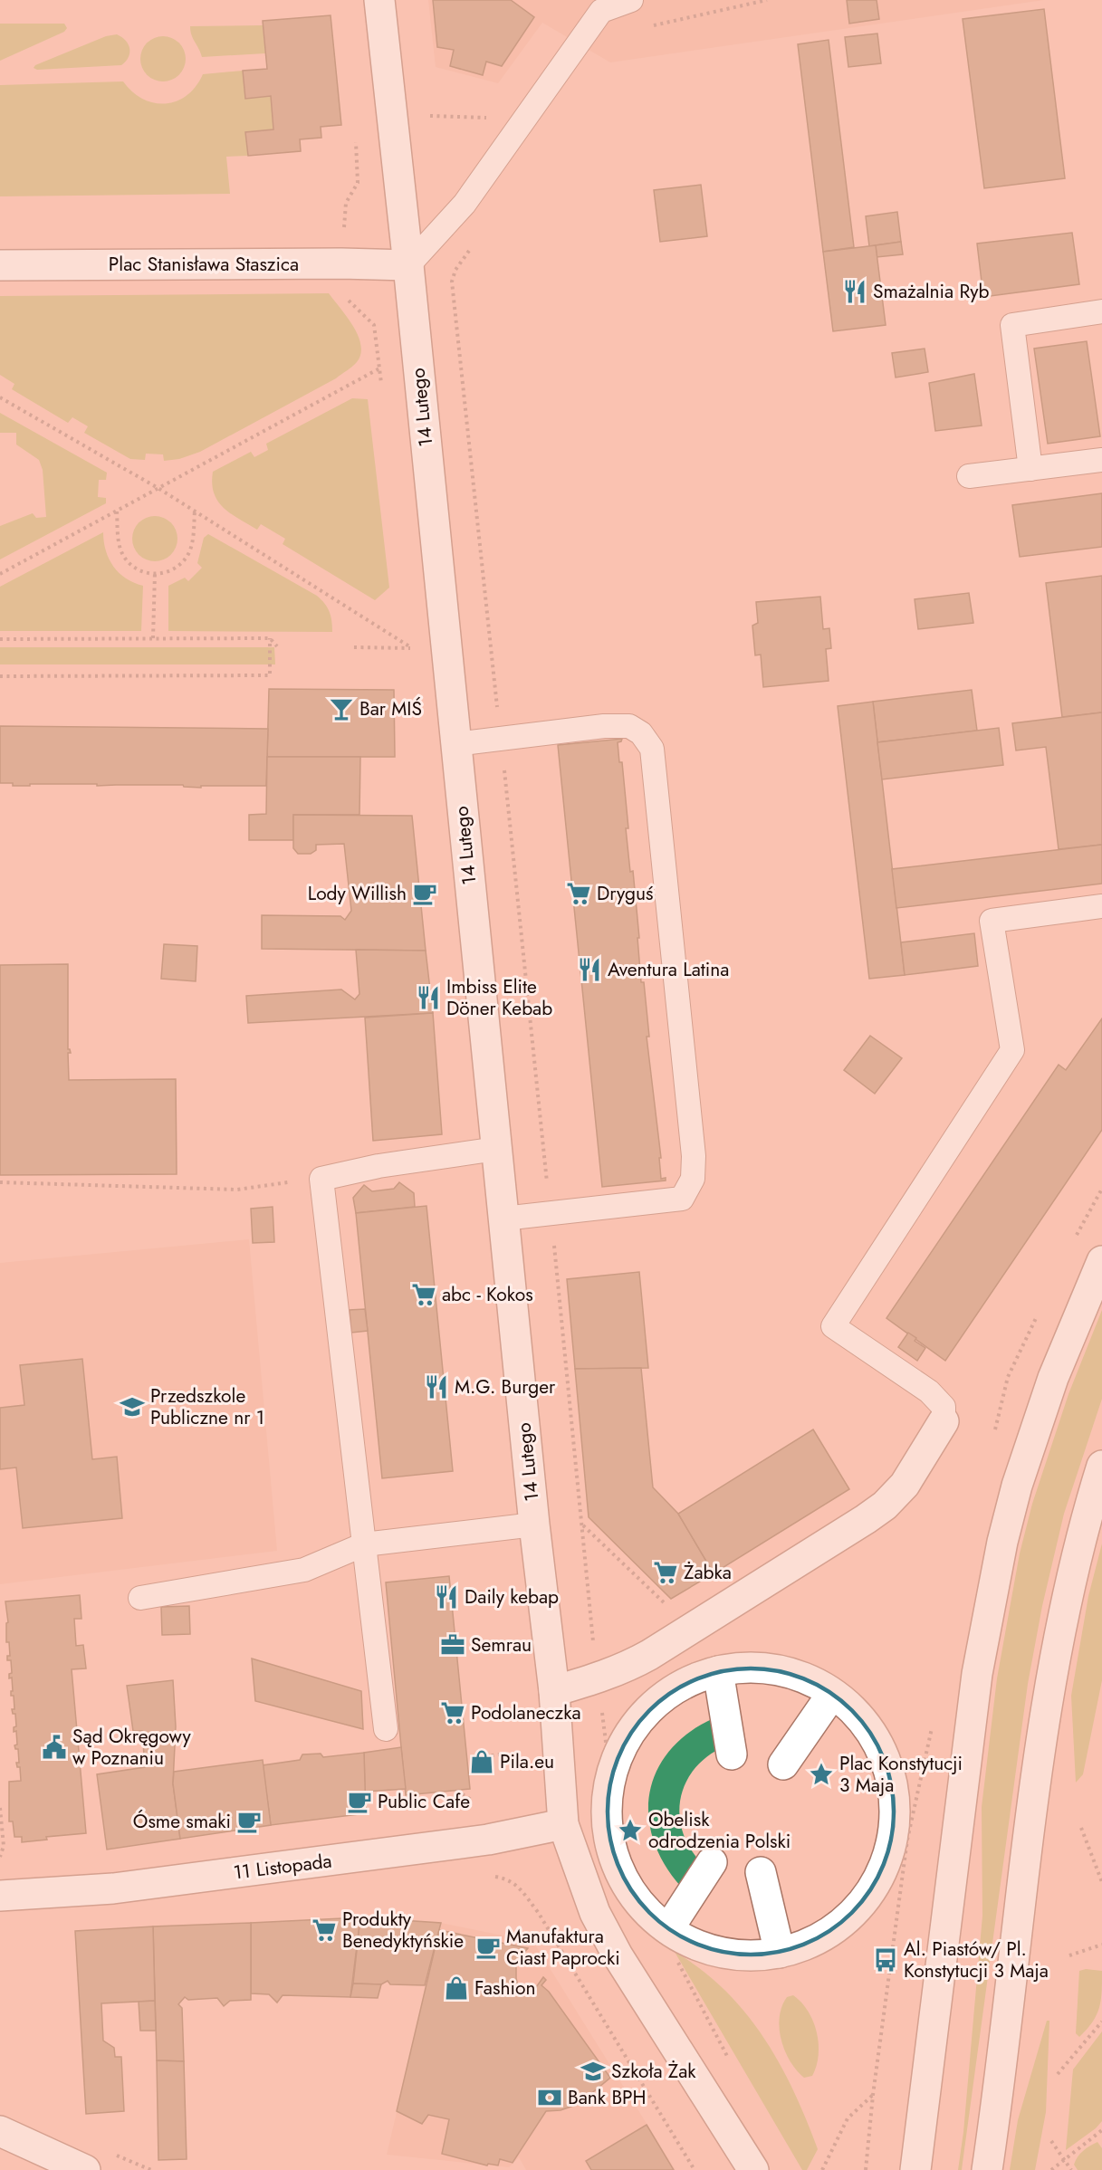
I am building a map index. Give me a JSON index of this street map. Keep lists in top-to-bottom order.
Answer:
{
  "streets": {
    "street": ["Plac Stanisława Staszica", "14 Lutego", "11 Listopada"]
  },
  "crossings": [
    ["Plac Stanisława Staszica", "14 Lutego"]
  ],
  "places": {
    "restaurant": [
      "Smażalnia Ryb",
      "Aventura Latina",
      "Imbiss Elite Döner Kebab",
      "M.G. Burger",
      "Daily kebap"
    ],
    "bar": ["Bar MIŚ"],
    "cafe": [
      "Lody Willish",
      "Public Cafe",
      "Ósme smaki",
      "Manufaktura Ciast Paprocki"
    ],
    "supermarket": [
      "Dryguś",
      "abc - Kokos",
      "Żabka",
      "Podolaneczka",
      "Produkty Benedyktyńskie"
    ],
    "school or university": ["Przedszkole Publiczne nr 1", "Szkoła Żak"],
    "office": ["Semrau"],
    "public building": ["Sąd Okręgowy w Poznaniu"],
    "shop": ["Pila.eu", "Fashion"],
    "place": ["Plac Konstytucji 3 Maja", "Obelisk odrodzenia Polski"],
    "bus stop": ["Al. Piastów/ Pl. Konstytucji 3 Maja"],
    "bank": ["Bank BPH"]
  }
}
